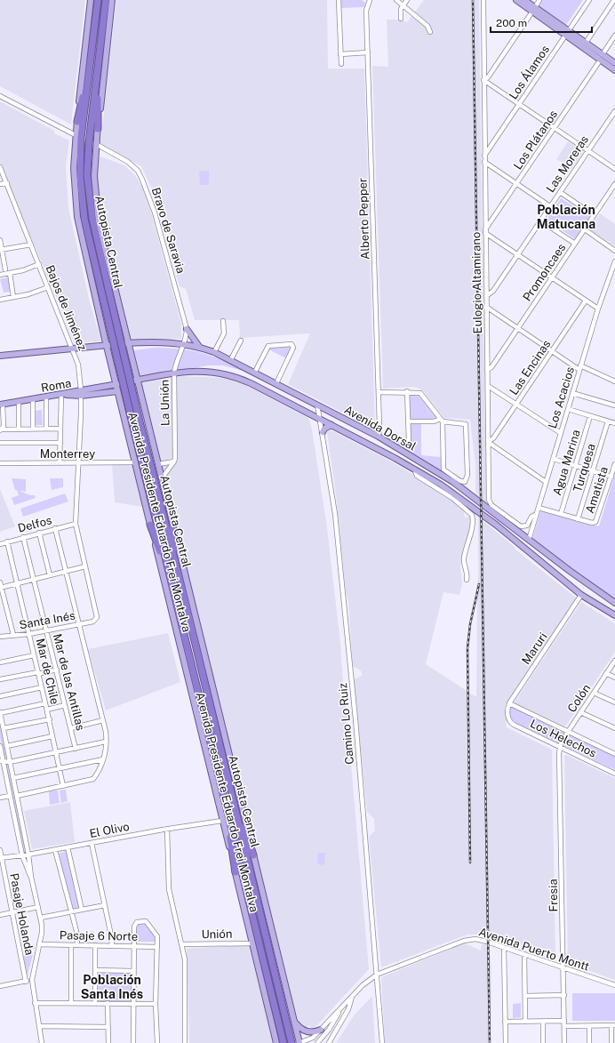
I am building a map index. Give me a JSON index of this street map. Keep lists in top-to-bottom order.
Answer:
{
  "streets": {
    "highway": ["Autopista Central"],
    "main road": ["Roma", "Avenida Dorsal", "Avenida Presidente Eduardo Frei Montalva"],
    "street": [
      "Los Álamos",
      "Los Plátanos",
      "Las Moreras",
      "Alberto Pepper",
      "Bravo de Saravia",
      "Promoncaes",
      "Eulogio Altamirano",
      "Bajos de Jiménez",
      "Las Encinas",
      "Los Acacios",
      "La Unión",
      "Monterrey",
      "Agua Marina",
      "Turquesa",
      "Amatista",
      "Delfos",
      "Santa Inés",
      "Maruri",
      "Mar de Chile",
      "Mar de las Antillas",
      "Colón",
      "Camino Lo Ruiz",
      "Los Helechos",
      "El Olivo",
      "Fresia",
      "Pasaje Holanda",
      "Unión",
      "Pasaje 6 Norte",
      "Avenida Puerto Montt"
    ]
  },
  "crossings": [
    ["Los Álamos", "Eulogio Altamirano"],
    ["Los Plátanos", "Eulogio Altamirano"],
    ["Las Moreras", "Eulogio Altamirano"],
    ["Alberto Pepper", "Avenida Dorsal"],
    ["Bravo de Saravia", "La Unión"],
    ["Bravo de Saravia", "Avenida Dorsal"],
    ["Bravo de Saravia", "Avenida Presidente Eduardo Frei Montalva"],
    ["Promoncaes", "Eulogio Altamirano"],
    ["Eulogio Altamirano", "Las Encinas"],
    ["Eulogio Altamirano", "Los Acacios"],
    ["Bajos de Jiménez", "Roma"],
    ["Bajos de Jiménez", "Avenida Dorsal"],
    ["Bajos de Jiménez", "Monterrey"],
    ["Bajos de Jiménez", "Delfos"],
    ["Bajos de Jiménez", "Santa Inés"],
    ["Roma", "Avenida Dorsal"],
    ["Roma", "Avenida Presidente Eduardo Frei Montalva"],
    ["Los Acacios", "Avenida Dorsal"],
    ["La Unión", "Avenida Dorsal"],
    ["Avenida Dorsal", "Avenida Presidente Eduardo Frei Montalva"],
    ["Avenida Dorsal", "Maruri"],
    ["Avenida Dorsal", "Camino Lo Ruiz"],
    ["Monterrey", "Avenida Presidente Eduardo Frei Montalva"],
    ["Turquesa", "Amatista"],
    ["Avenida Presidente Eduardo Frei Montalva", "El Olivo"],
    ["Avenida Presidente Eduardo Frei Montalva", "Unión"],
    ["Avenida Presidente Eduardo Frei Montalva", "Avenida Puerto Montt"],
    ["Delfos", "Mar de Chile"],
    ["Delfos", "Mar de las Antillas"],
    ["Santa Inés", "Mar de Chile"],
    ["Santa Inés", "Mar de las Antillas"],
    ["Maruri", "Los Helechos"],
    ["Colón", "Los Helechos"],
    ["Colón", "Fresia"],
    ["Camino Lo Ruiz", "Avenida Puerto Montt"],
    ["Los Helechos", "Fresia"],
    ["El Olivo", "Pasaje Holanda"],
    ["Fresia", "Avenida Puerto Montt"]
  ],
  "districts": ["Población Matucana", "Población Santa Inés"],
  "scale_bar": "200 m"
}
